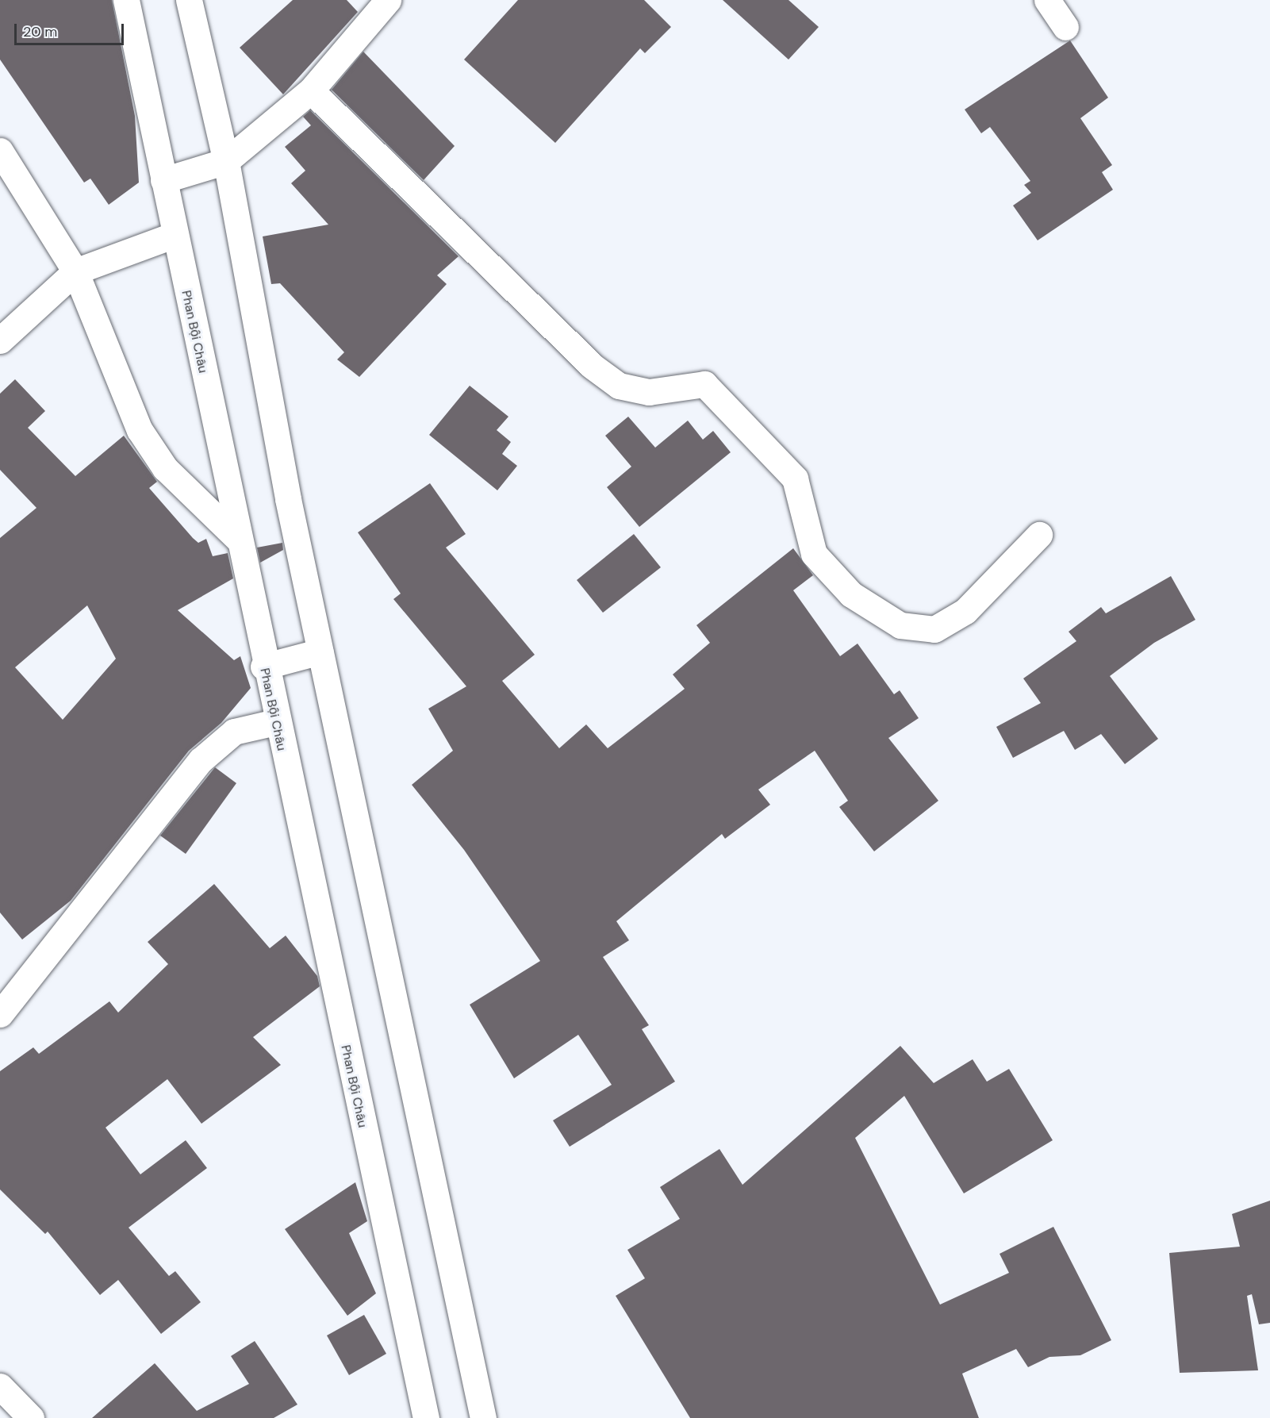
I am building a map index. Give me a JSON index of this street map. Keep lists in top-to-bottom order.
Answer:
{
  "streets": {
    "street": ["Phan Bội Châu"]
  },
  "scale_bar": "20 m"
}
